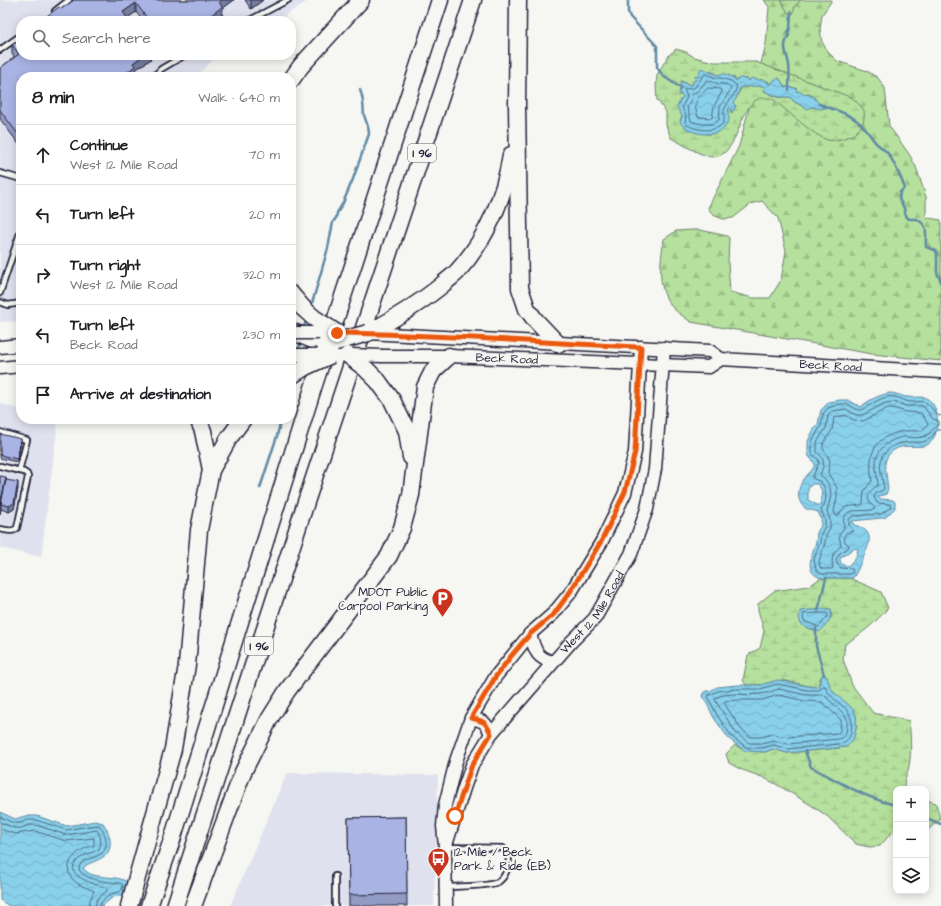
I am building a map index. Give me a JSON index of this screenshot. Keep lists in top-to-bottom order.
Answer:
{
  "streets": {
    "highway": ["I 96"],
    "main road": ["Beck Road", "West 12 Mile Road"]
  },
  "crossings": [
    ["Beck Road", "West 12 Mile Road"]
  ],
  "places": {
    "parking": ["MDOT Public Carpool Parking"],
    "bus stop": ["12 Mile / Beck Park & Ride (EB)"]
  },
  "page": {
    "search": "Search here",
    "heading": ["8 min", "Walk · 640 m"],
    "list": [
      ["Continue", "West 12 Mile Road", "70 m"],
      ["Turn left", "20 m"],
      ["Turn right", "West 12 Mile Road", "320 m"],
      ["Turn left", "Beck Road", "230 m"],
      "Arrive at destination"
    ],
    "map_buttons": ["+", "−"]
  }
}
